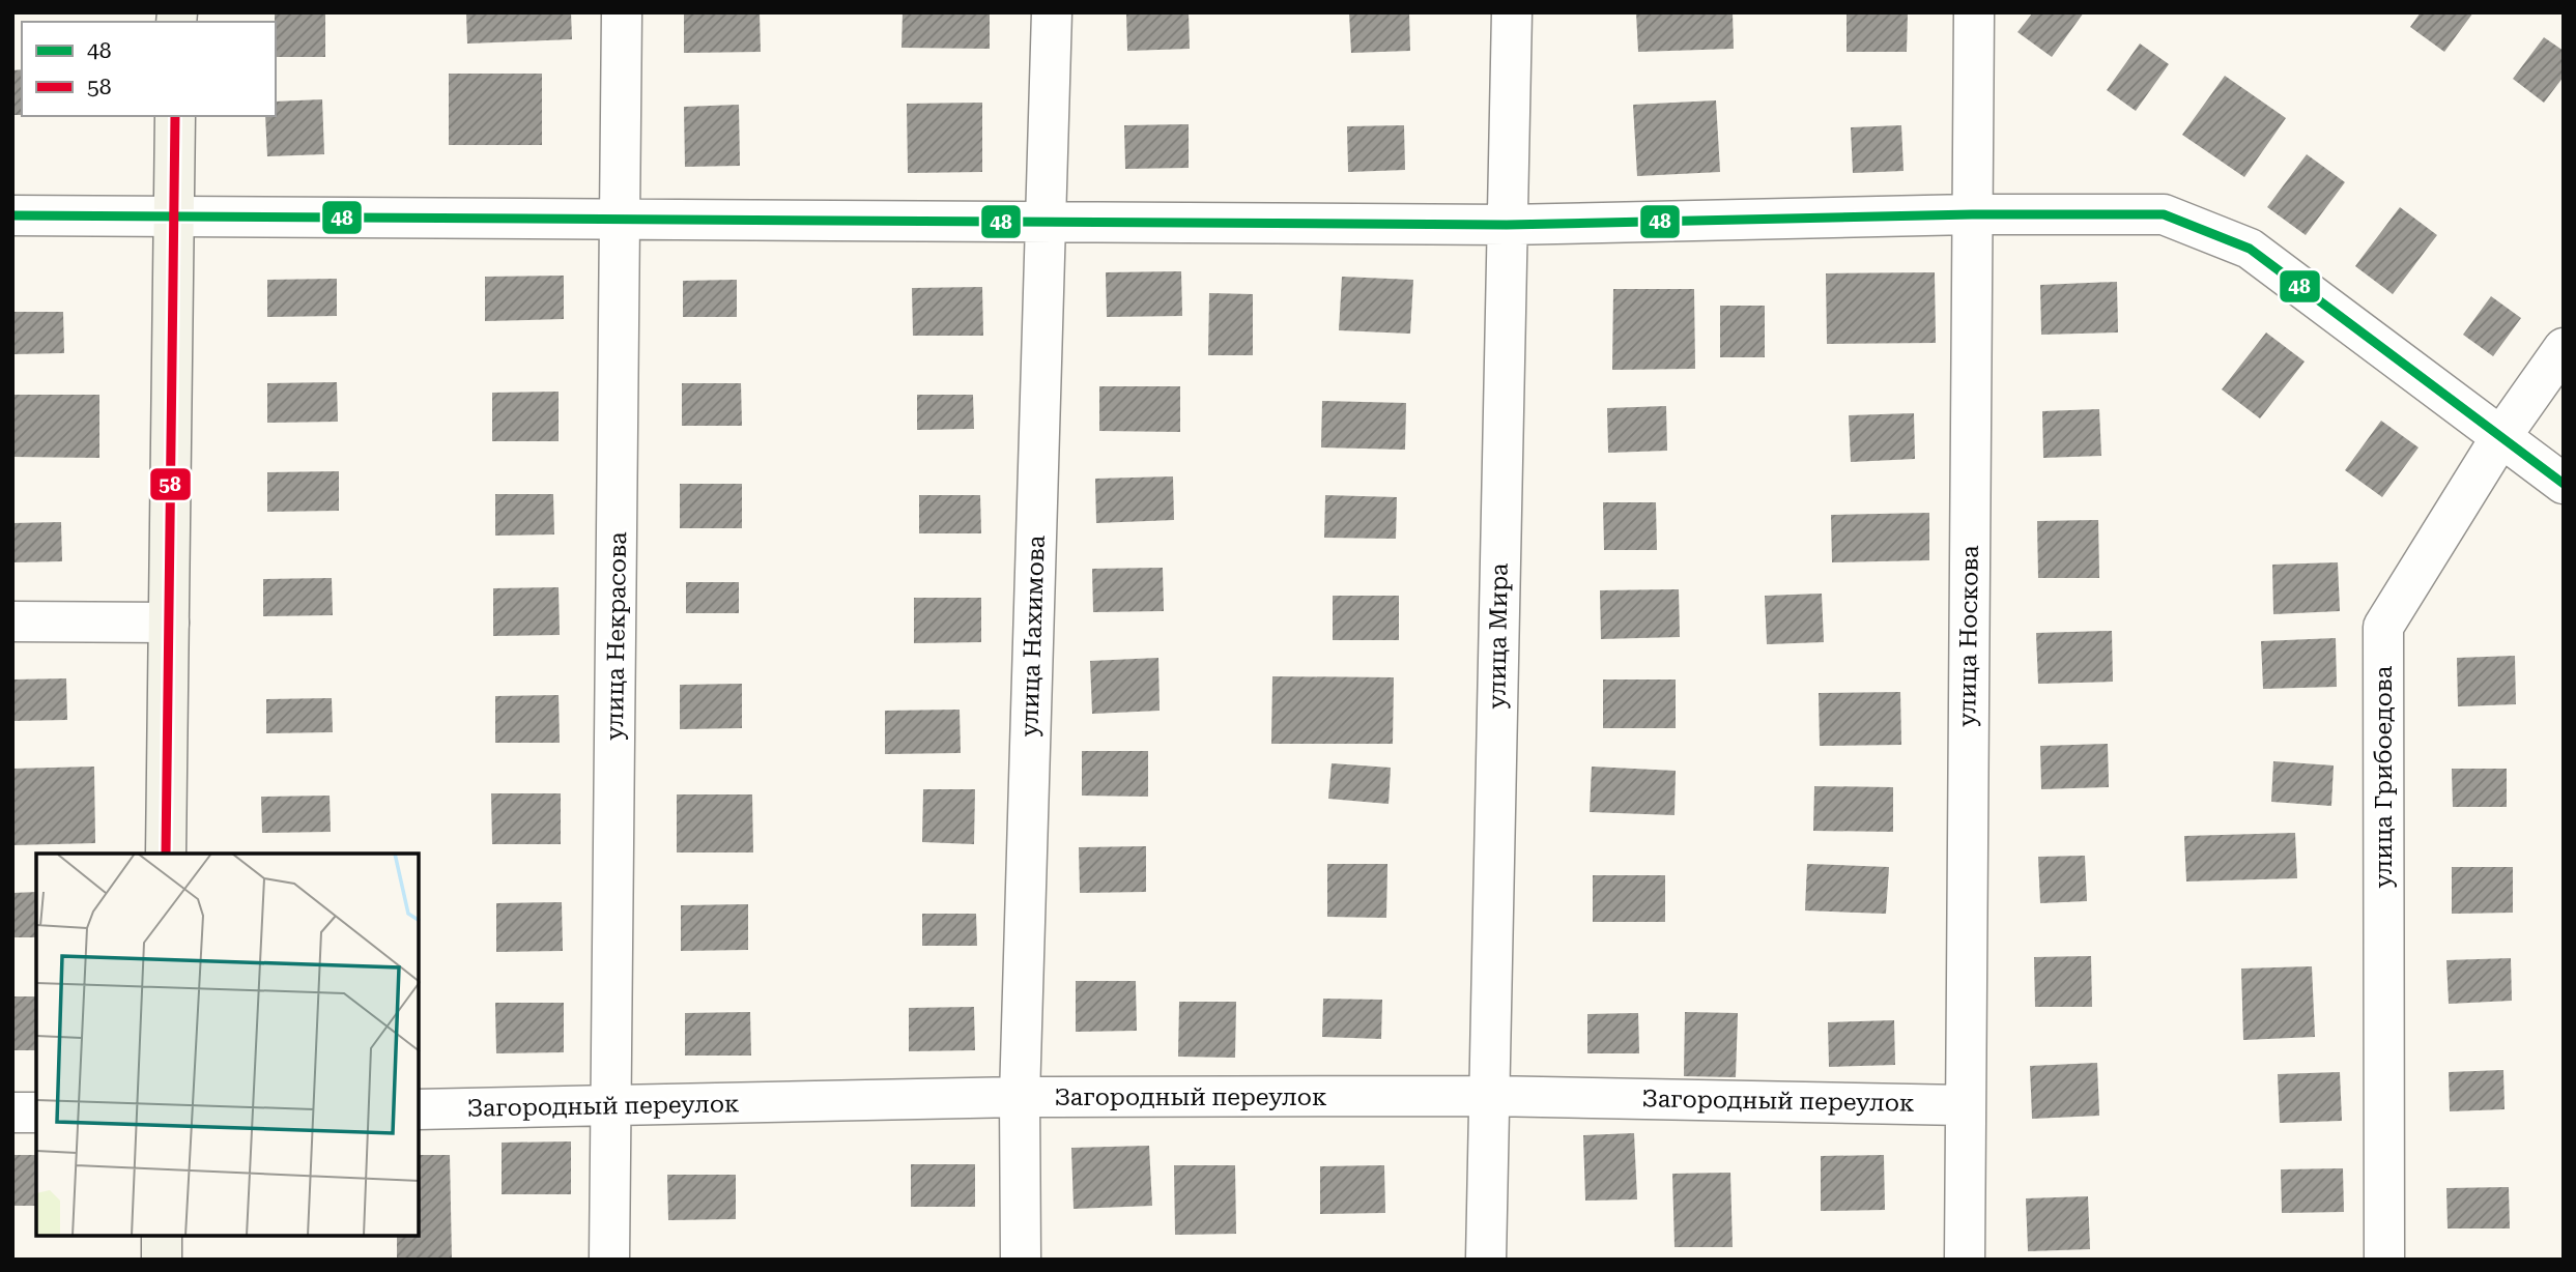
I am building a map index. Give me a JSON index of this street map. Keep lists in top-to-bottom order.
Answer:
{
  "streets": {
    "street": [
      "улица Некрасова",
      "улица Нахимова",
      "улица Мира",
      "улица Носкова",
      "улица Грибоедова",
      "Загородный переулок"
    ]
  },
  "crossings": [
    ["улица Некрасова", "Загородный переулок"],
    ["улица Нахимова", "Загородный переулок"],
    ["улица Мира", "Загородный переулок"],
    ["улица Носкова", "Загородный переулок"]
  ],
  "lines": ["transit line 58", "transit line 48"],
  "legend": ["48", "58"]
}
